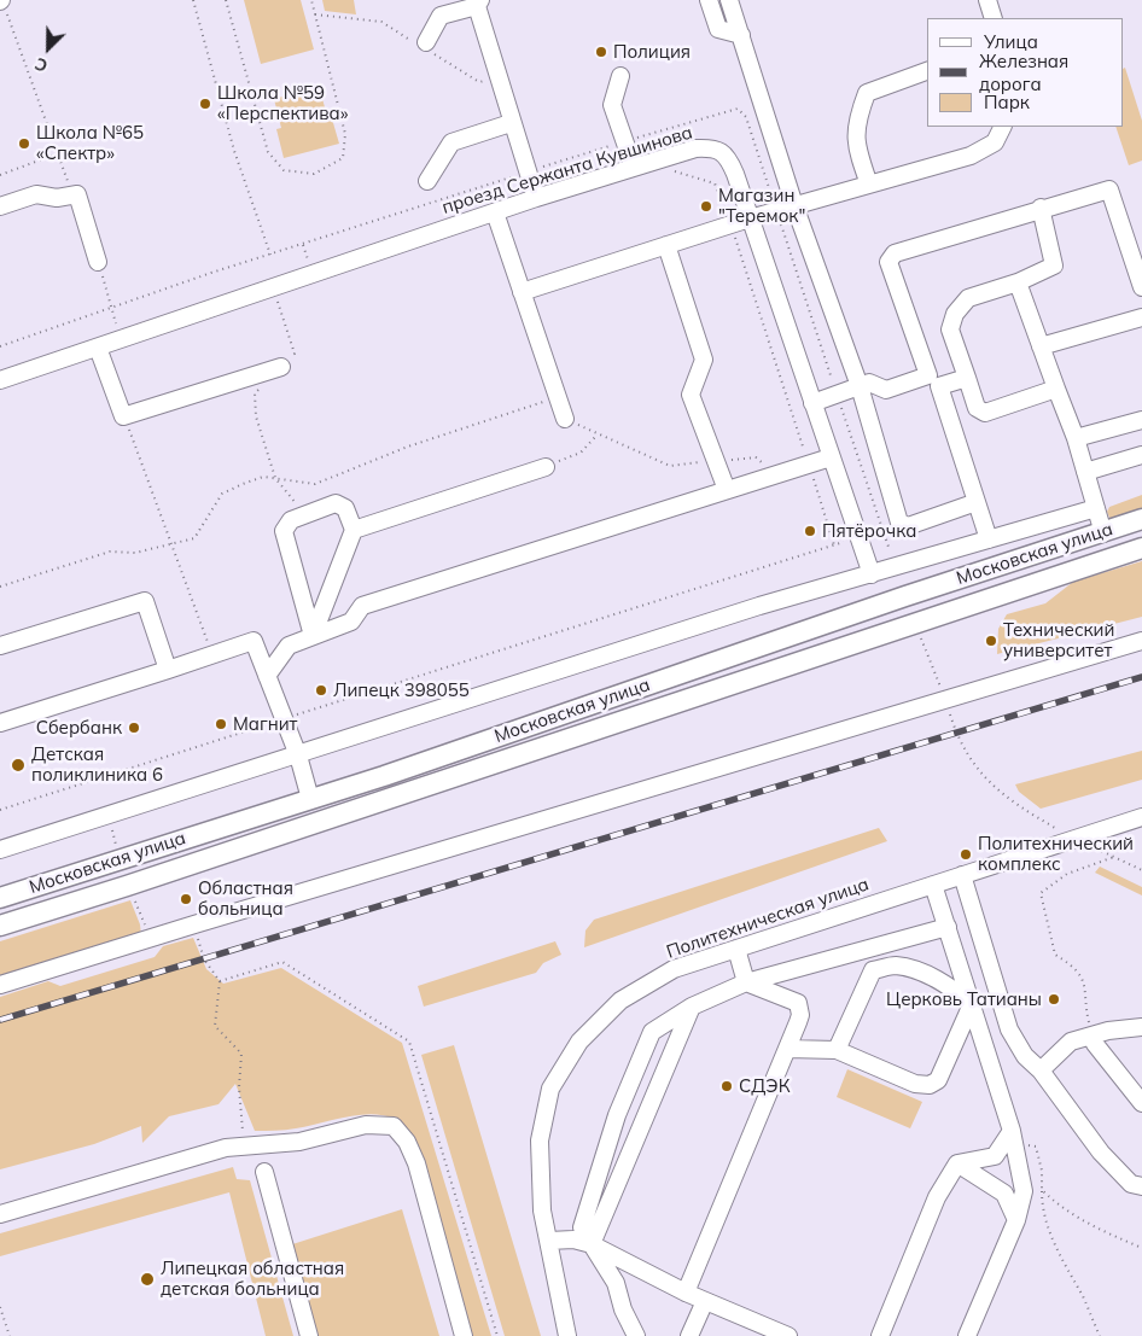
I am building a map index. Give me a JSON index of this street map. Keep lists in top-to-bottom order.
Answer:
{
  "streets": {
    "main road": ["Московская улица"],
    "street": ["проезд Сержанта Кувшинова", "Политехническая улица"]
  },
  "places": [
    "Полиция",
    "Школа №59 «Перспектива»",
    "Школа №65 «Спектр»",
    "Магазин \"Теремок\"",
    "Пятёрочка",
    "Технический университет",
    "Липецк 398055",
    "Магнит",
    "Сбербанк",
    "Детская поликлиника 6",
    "Политехнический комплекс",
    "Областная больница",
    "Церковь Татианы",
    "СДЭК",
    "Липецкая областная детская больница"
  ],
  "legend": ["Улица", "Железная дорога", "Парк"],
  "north": "bottom left"
}
